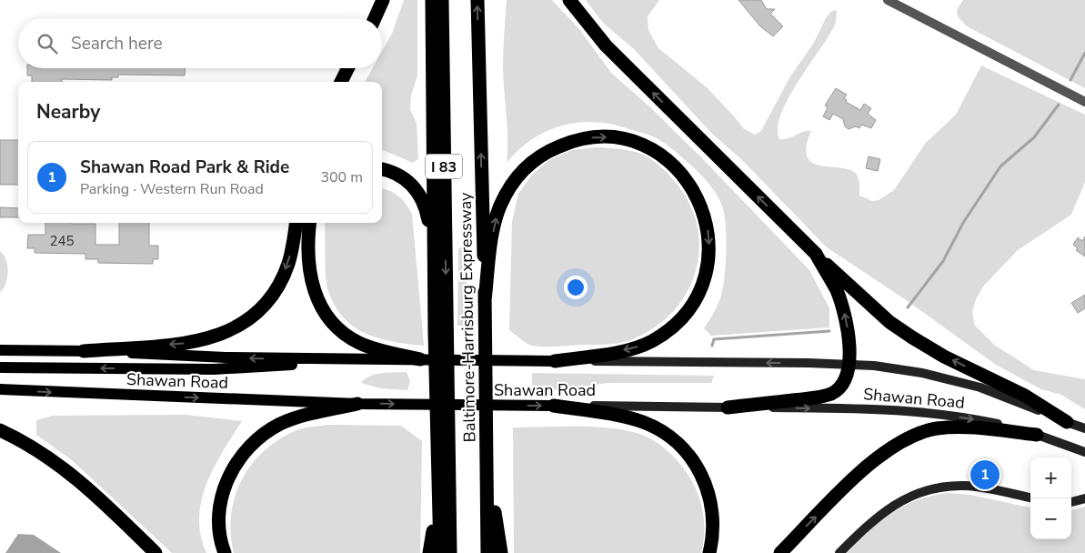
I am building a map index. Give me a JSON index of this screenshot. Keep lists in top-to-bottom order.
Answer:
{
  "streets": {
    "highway": ["I 83", "Baltimore-Harrisburg Expressway"],
    "main road": ["Shawan Road"]
  },
  "house_numbers": ["245"],
  "page": {
    "search": "Search here",
    "heading": "Nearby",
    "list": [
      {
        "mark": "1",
        "name": "Shawan Road Park & Ride",
        "note": "Parking · Western Run Road",
        "value": "300 m"
      }
    ],
    "map_buttons": ["+", "−"],
    "pins": "1"
  }
}
